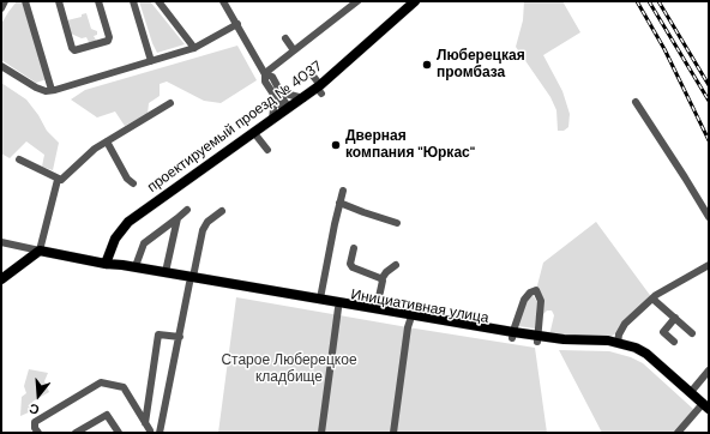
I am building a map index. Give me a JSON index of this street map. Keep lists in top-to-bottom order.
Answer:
{
  "streets": {
    "main road": ["проектируемый проезд № 4037", "Инициативная улица"]
  },
  "crossings": [
    ["проектируемый проезд № 4037", "Инициативная улица"]
  ],
  "parks": ["Старое Люберецкое кладбище"],
  "places": ["Люберецкая промбаза", "Дверная компания \"Юркас\""],
  "north": "bottom"
}
